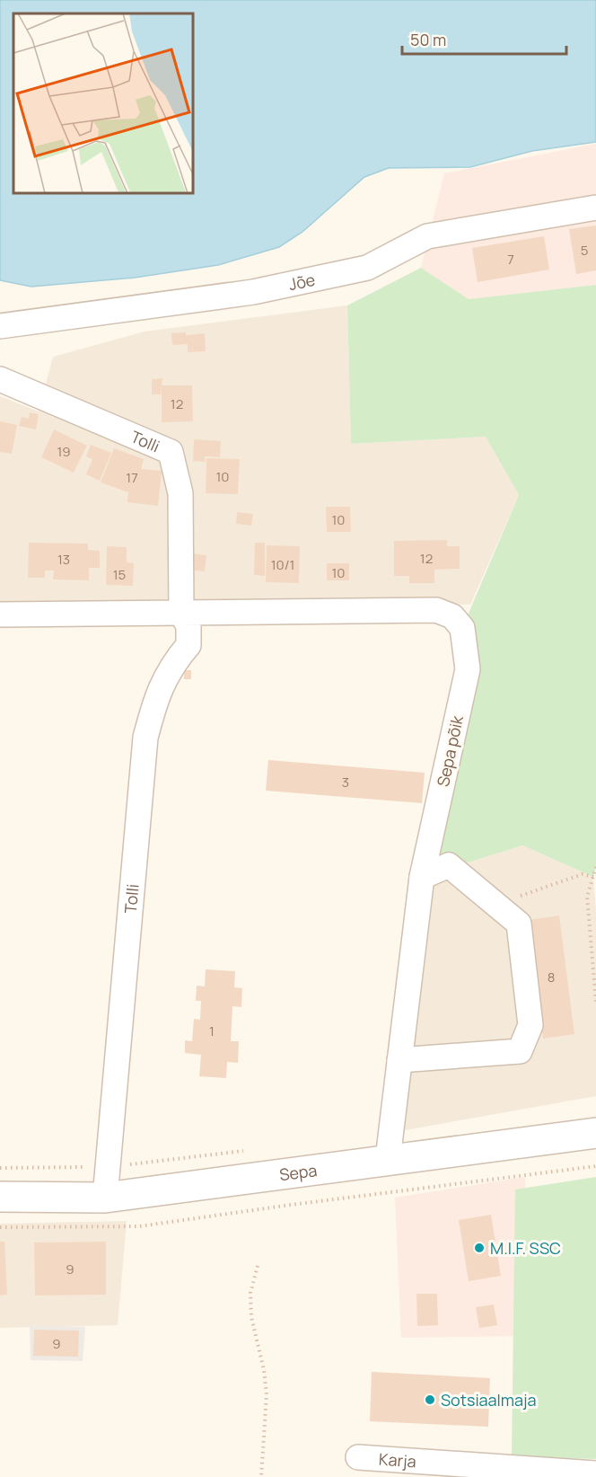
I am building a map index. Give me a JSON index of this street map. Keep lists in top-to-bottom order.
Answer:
{
  "streets": {
    "street": [
      "Jõe",
      "Tolli",
      "Sepa põik",
      "Sepa",
      "Karja"
    ]
  },
  "crossings": [
    ["Tolli", "Sepa põik"],
    ["Tolli", "Sepa"],
    ["Sepa põik", "Sepa"]
  ],
  "places": ["M.I.F. SSC", "Sotsiaalmaja"],
  "house_numbers": [
    "5",
    "7",
    "12",
    "19",
    "10",
    "17",
    "10",
    "12",
    "13",
    "10/1",
    "10",
    "15",
    "3",
    "8",
    "1",
    "9",
    "9"
  ],
  "scale_bar": "50 m"
}
